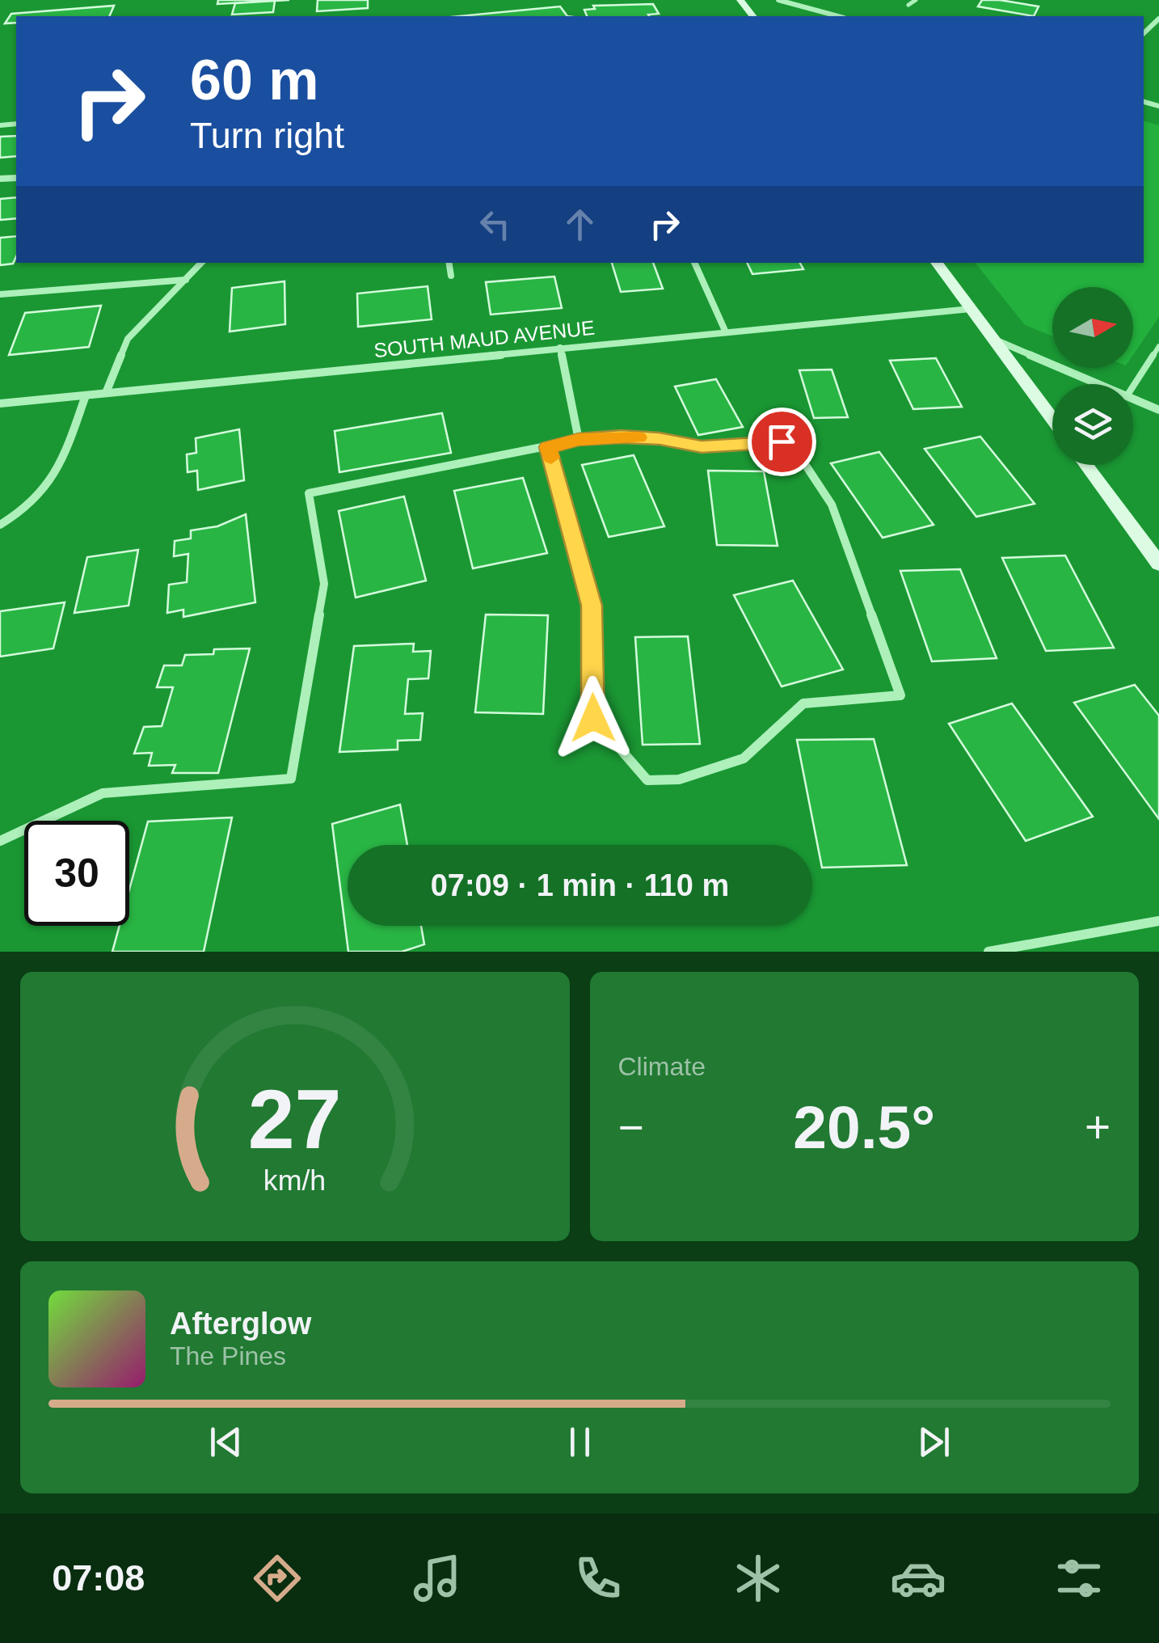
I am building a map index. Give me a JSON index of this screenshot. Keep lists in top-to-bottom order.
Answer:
{
  "streets": {
    "street": ["SOUTH MAUD AVENUE"]
  },
  "north": "right",
  "page": {
    "turn": ["60 m", "Turn right"],
    "limit": "30",
    "trip": "07:09 · 1 min · 110 m",
    "tile": "Climate",
    "heat": ["−", "20.5°", "+"],
    "song": ["Afterglow", "The Pines"],
    "tabs": "07:08",
    "gauge": ["27", "km/h"]
  }
}
